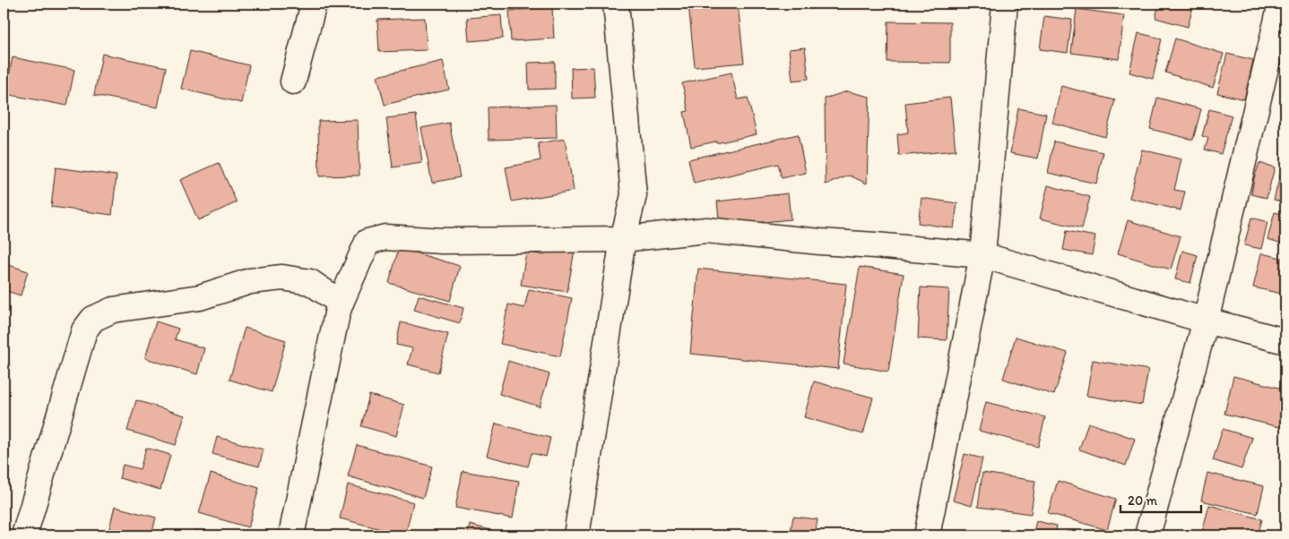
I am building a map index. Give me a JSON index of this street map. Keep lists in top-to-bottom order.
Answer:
{
  "scale_bar": "20 m"
}
